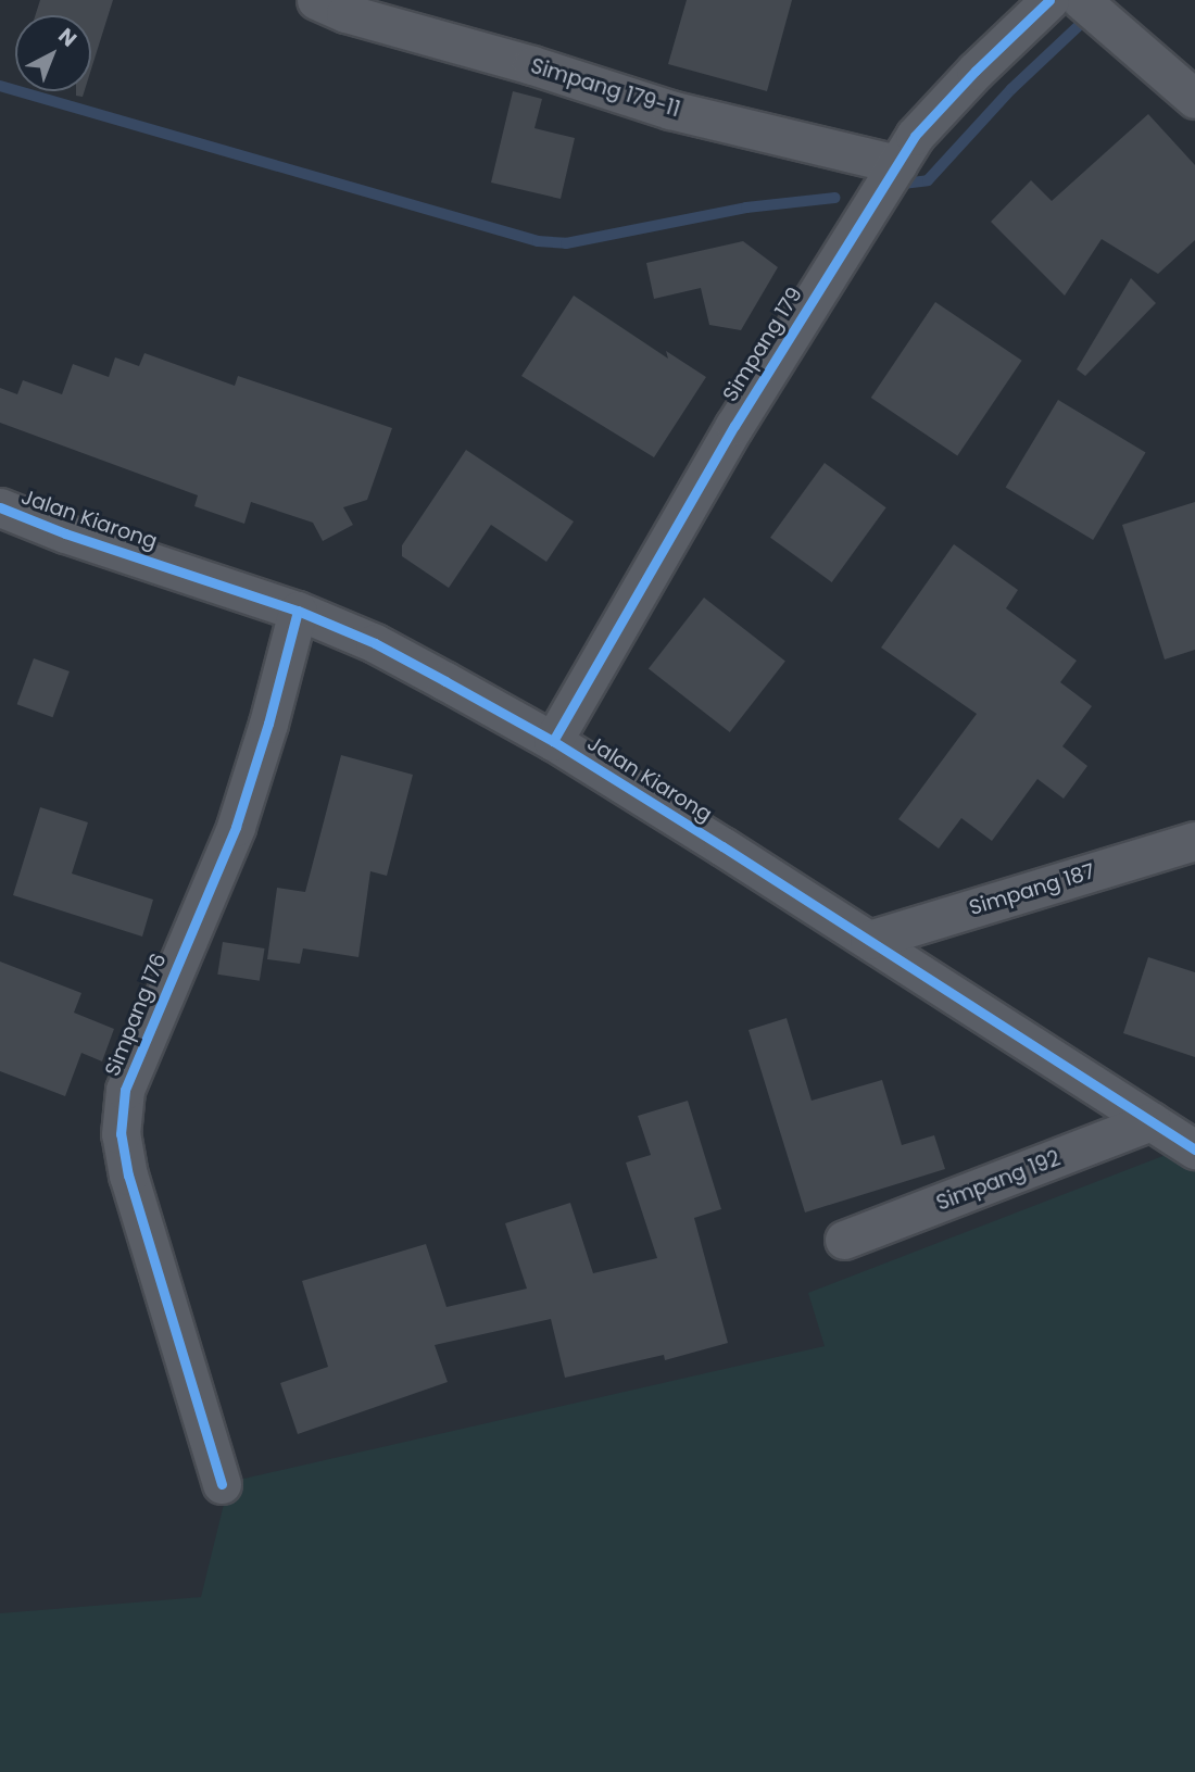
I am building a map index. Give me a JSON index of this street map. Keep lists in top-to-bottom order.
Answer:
{
  "streets": {
    "street": [
      "Simpang 179-11",
      "Simpang 179",
      "Jalan Kiarong",
      "Simpang 187",
      "Simpang 176",
      "Simpang 192"
    ]
  },
  "crossings": [
    ["Simpang 179-11", "Simpang 179"],
    ["Simpang 179", "Jalan Kiarong"],
    ["Jalan Kiarong", "Simpang 187"],
    ["Jalan Kiarong", "Simpang 176"],
    ["Jalan Kiarong", "Simpang 192"]
  ],
  "north": "top right"
}
